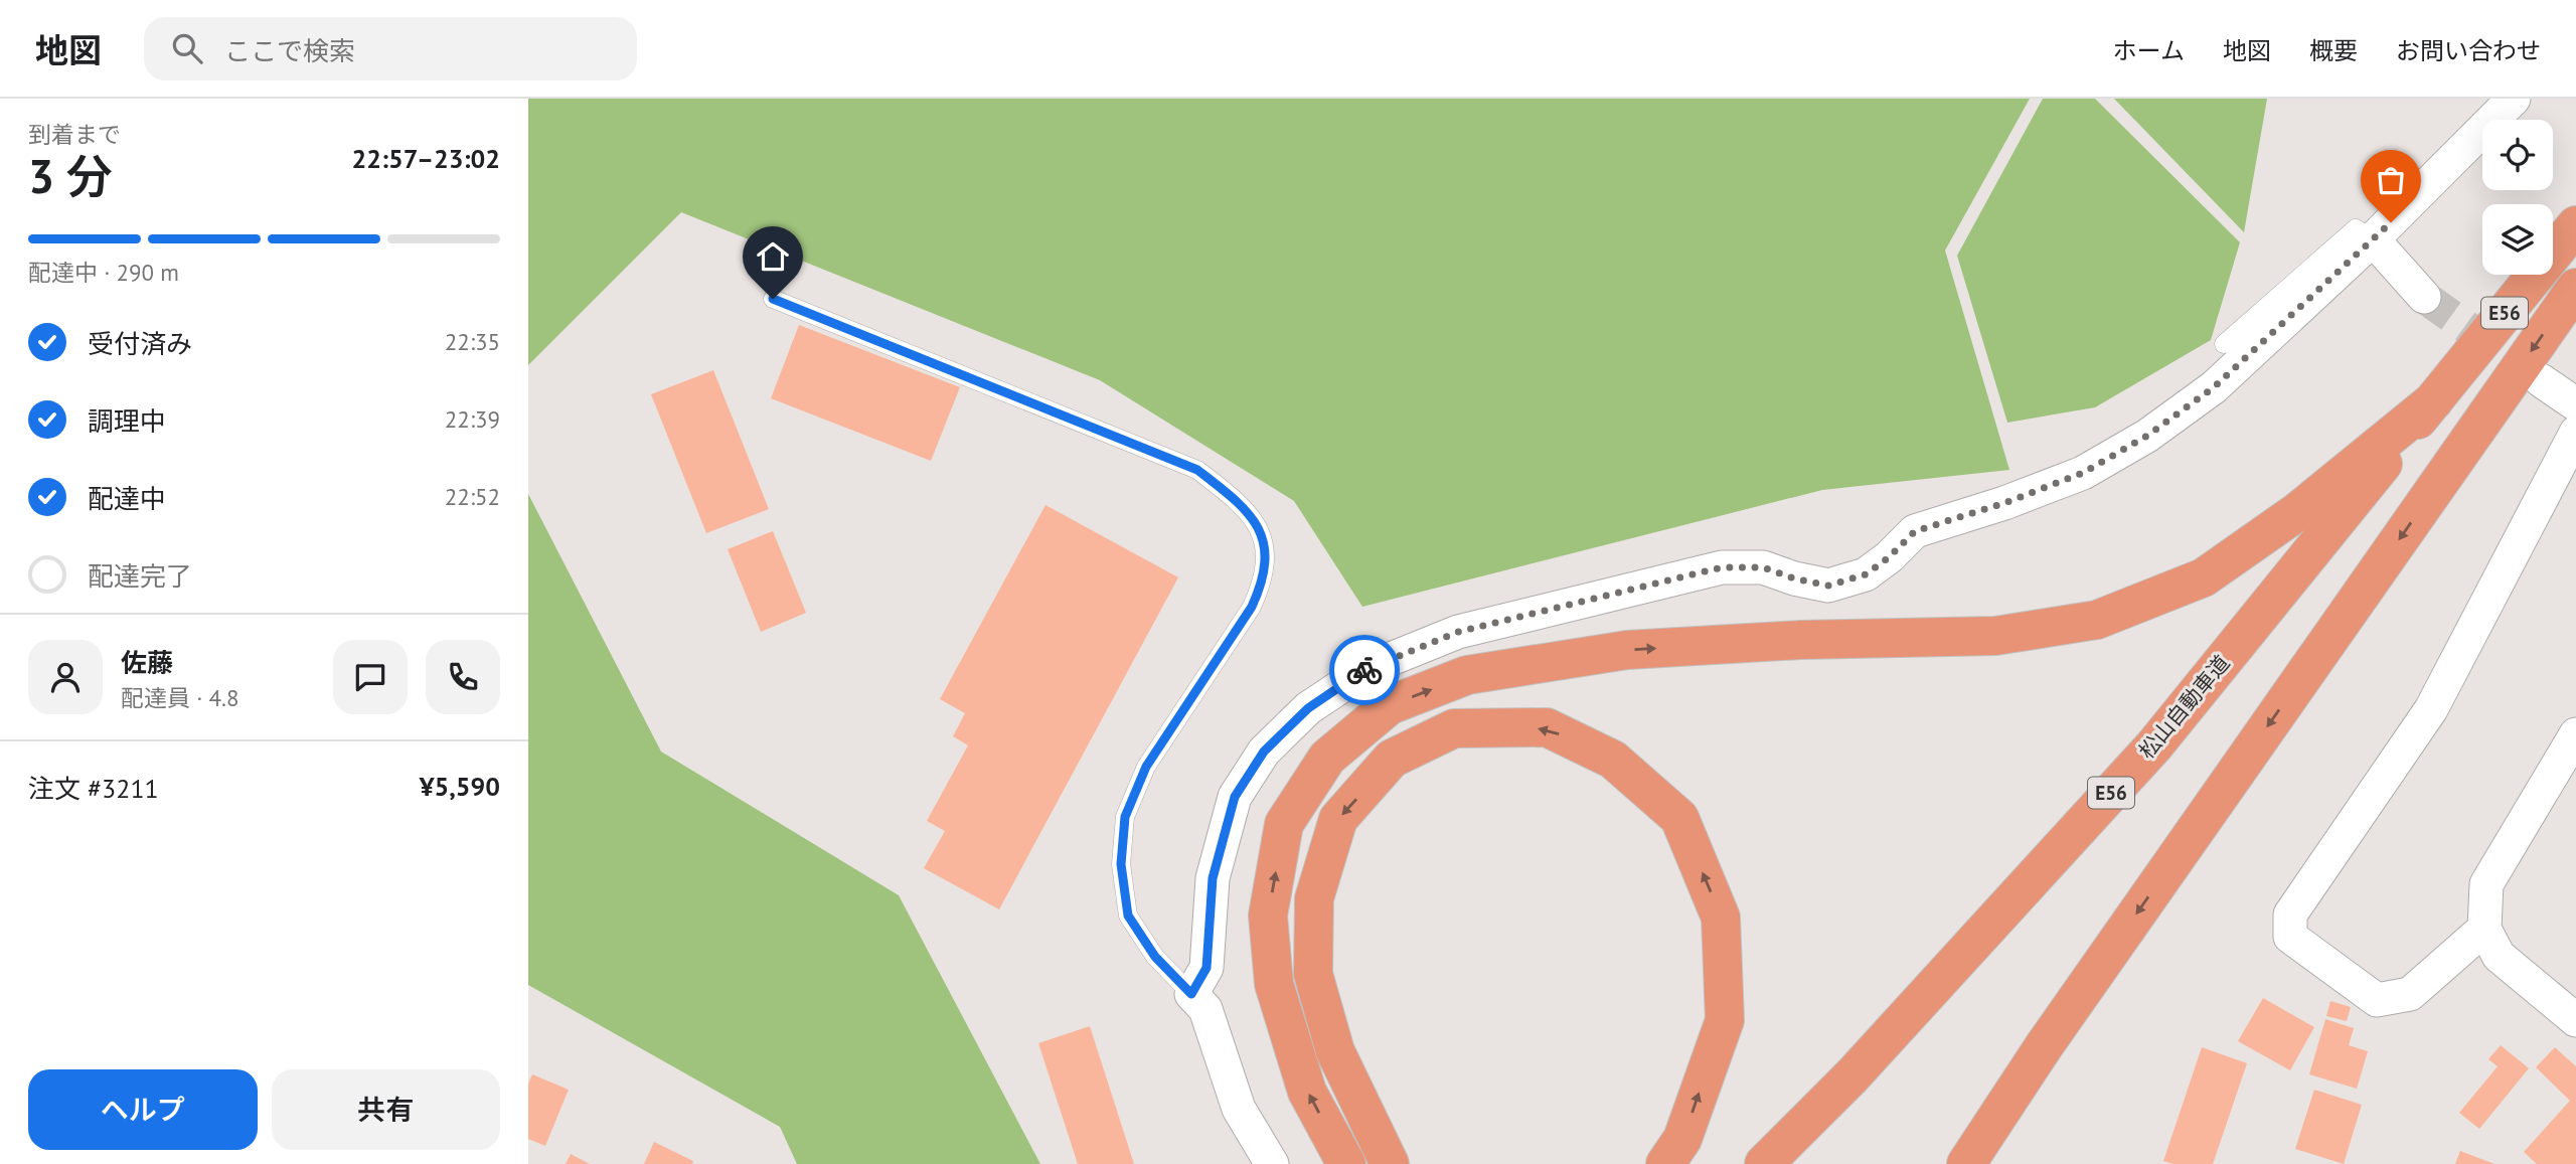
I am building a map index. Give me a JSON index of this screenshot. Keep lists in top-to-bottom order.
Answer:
{
  "streets": {
    "highway": ["E56", "松山自動車道"]
  },
  "page": {
    "header": "地図",
    "search": "ここで検索",
    "nav": [
      "ホーム",
      "地図",
      "概要",
      "お問い合わせ"
    ],
    "heading": ["3 分", "到着まで", "22:57–23:02"],
    "panel": [
      "佐藤",
      "配達員 · 4.8",
      "注文 #3211",
      "¥5,590"
    ],
    "bar": "配達中 · 290 m",
    "list": [
      ["受付済み", "22:35"],
      ["調理中", "22:39"],
      ["配達中", "22:52"],
      "配達完了"
    ],
    "buttons": ["ヘルプ", "共有"]
  }
}
